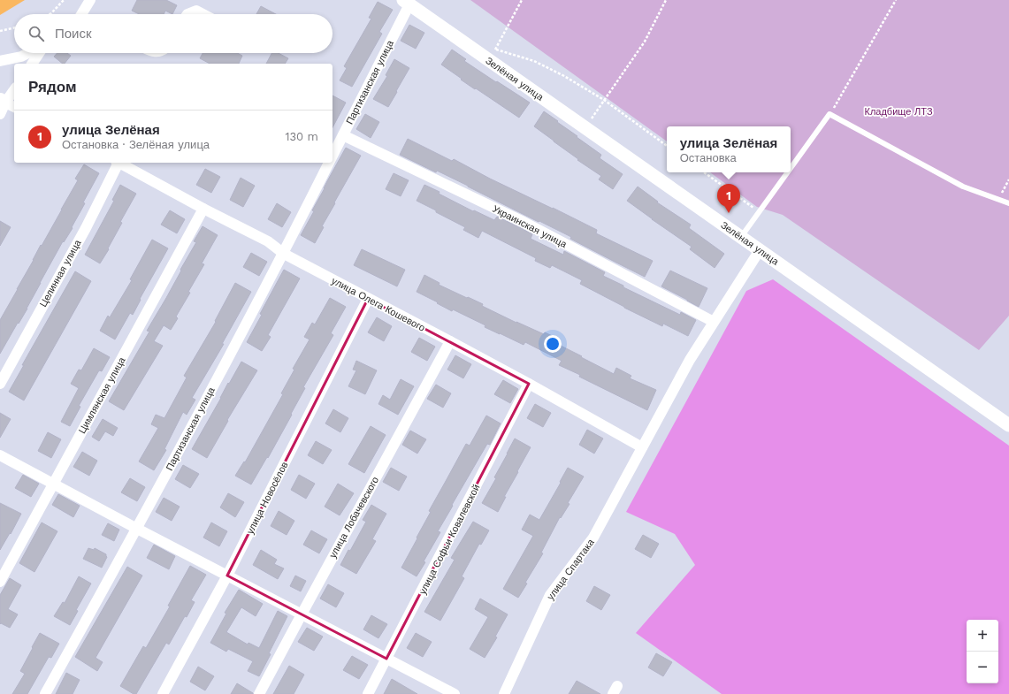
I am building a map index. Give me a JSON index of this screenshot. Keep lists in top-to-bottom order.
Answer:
{
  "streets": {
    "street": [
      "Зелёная улица",
      "Партизанская улица",
      "Украинская улица",
      "Целинная улица",
      "улица Олега Кошевого",
      "Цимлянская улица",
      "улица Новосёлов",
      "улица Лобачевского",
      "улица Софьи Ковалевской",
      "улица Спартака"
    ]
  },
  "crossings": [
    ["Зелёная улица", "Партизанская улица"],
    ["Зелёная улица", "улица Спартака"],
    ["Партизанская улица", "Украинская улица"],
    ["Партизанская улица", "улица Олега Кошевого"],
    ["Украинская улица", "улица Спартака"],
    ["улица Олега Кошевого", "Цимлянская улица"],
    ["улица Олега Кошевого", "улица Новосёлов"],
    ["улица Олега Кошевого", "улица Лобачевского"],
    ["улица Олега Кошевого", "улица Софьи Ковалевской"],
    ["улица Олега Кошевого", "улица Спартака"]
  ],
  "parks": ["Кладбище ЛТЗ"],
  "page": {
    "search": "Поиск",
    "heading": "Рядом",
    "list": [
      {
        "mark": "1",
        "name": "улица Зелёная",
        "note": "Остановка · Зелёная улица",
        "value": "130 m"
      }
    ],
    "popup": ["улица Зелёная", "Остановка"],
    "pins": "1",
    "map_buttons": ["+", "−"]
  }
}
